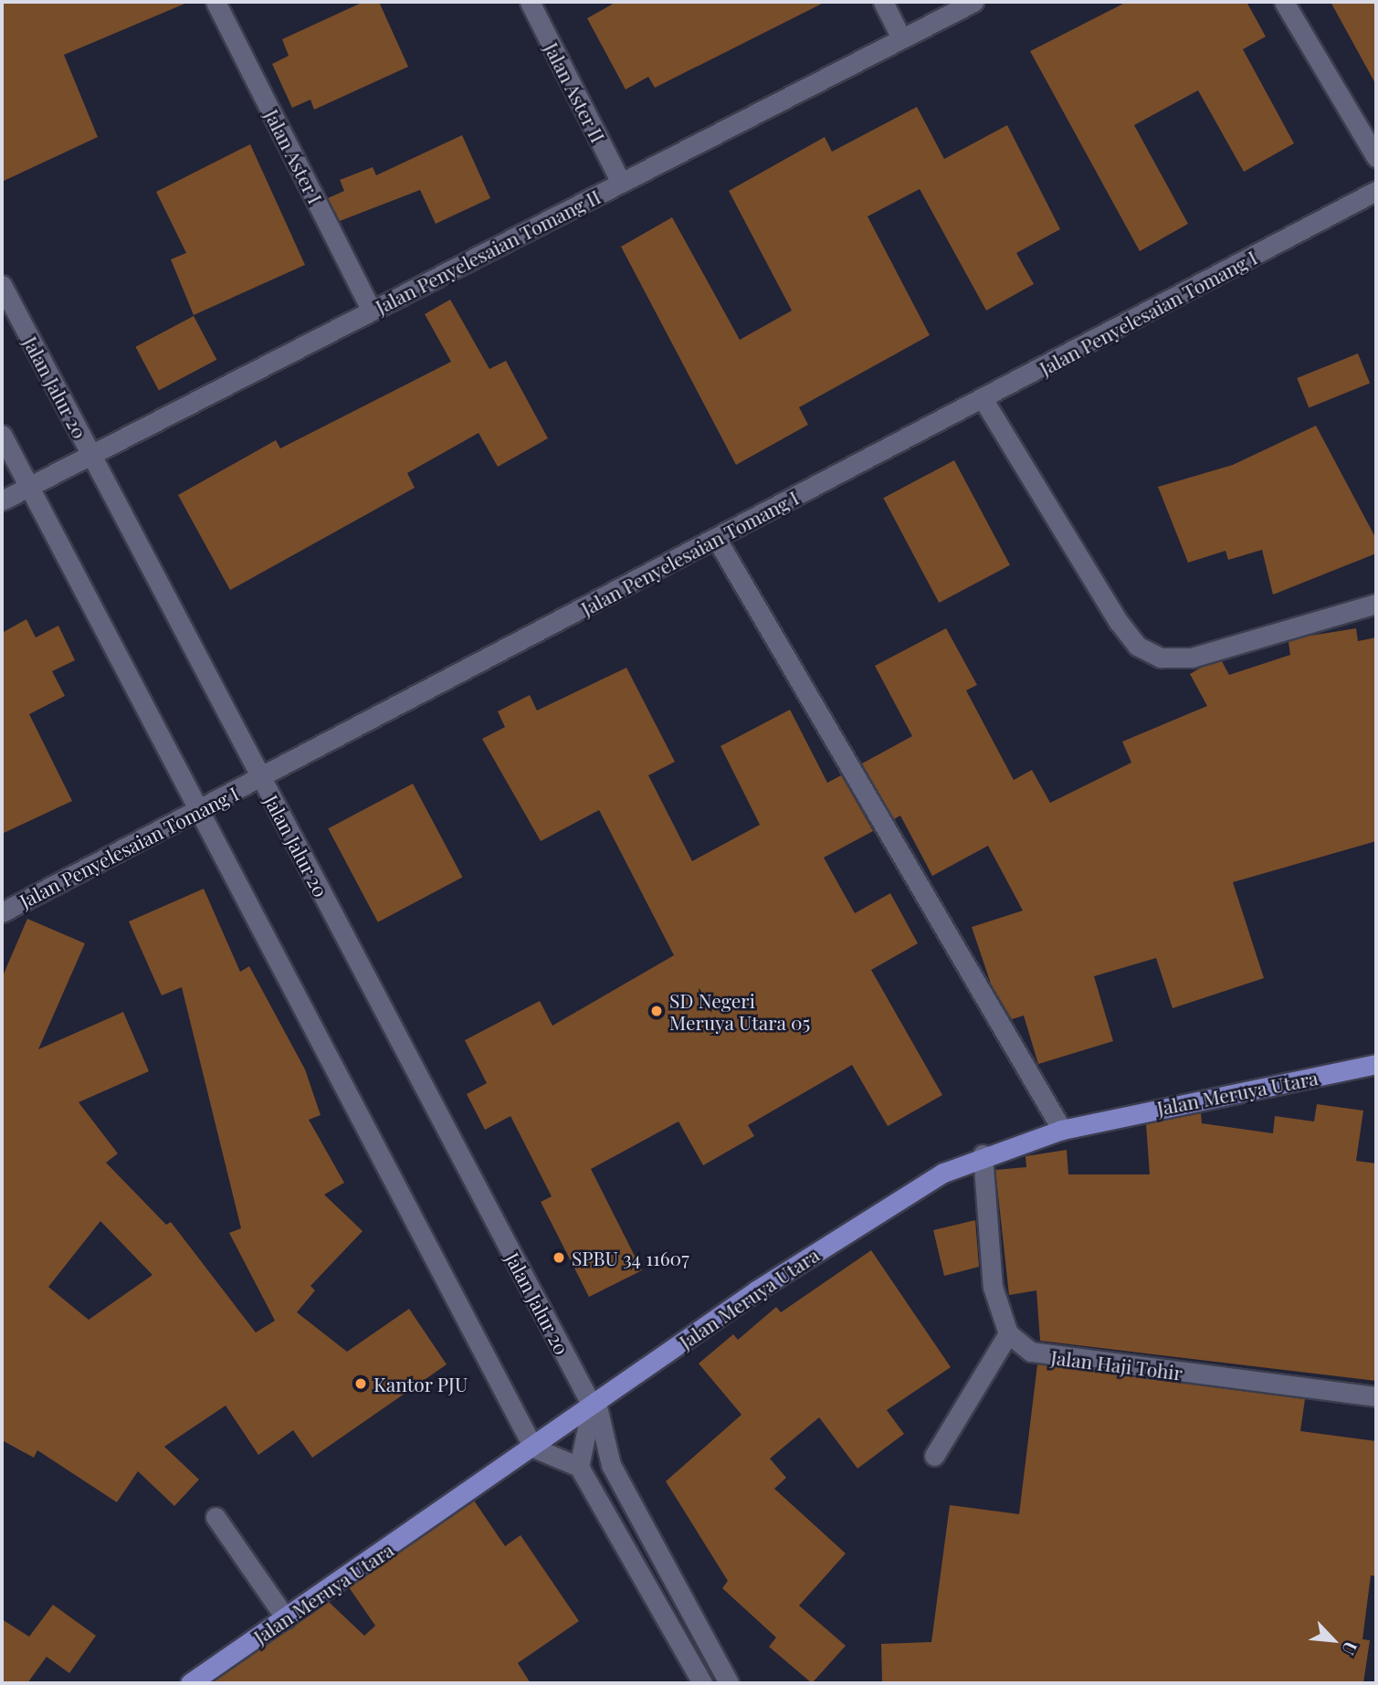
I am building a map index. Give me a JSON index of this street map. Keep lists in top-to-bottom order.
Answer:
{
  "streets": {
    "main road": ["Jalan Meruya Utara"],
    "street": [
      "Jalan Aster II",
      "Jalan Aster I",
      "Jalan Penyelesaian Tomang II",
      "Jalan Penyelesaian Tomang I",
      "Jalan Jalur 20",
      "Jalan Haji Tohir"
    ]
  },
  "crossings": [
    ["Jalan Aster II", "Jalan Penyelesaian Tomang II"],
    ["Jalan Aster I", "Jalan Penyelesaian Tomang II"],
    ["Jalan Penyelesaian Tomang II", "Jalan Jalur 20"],
    ["Jalan Penyelesaian Tomang I", "Jalan Jalur 20"],
    ["Jalan Jalur 20", "Jalan Meruya Utara"]
  ],
  "places": ["SD Negeri Meruya Utara 05", "SPBU 34 11607", "Kantor PJU"],
  "north": "bottom right"
}
